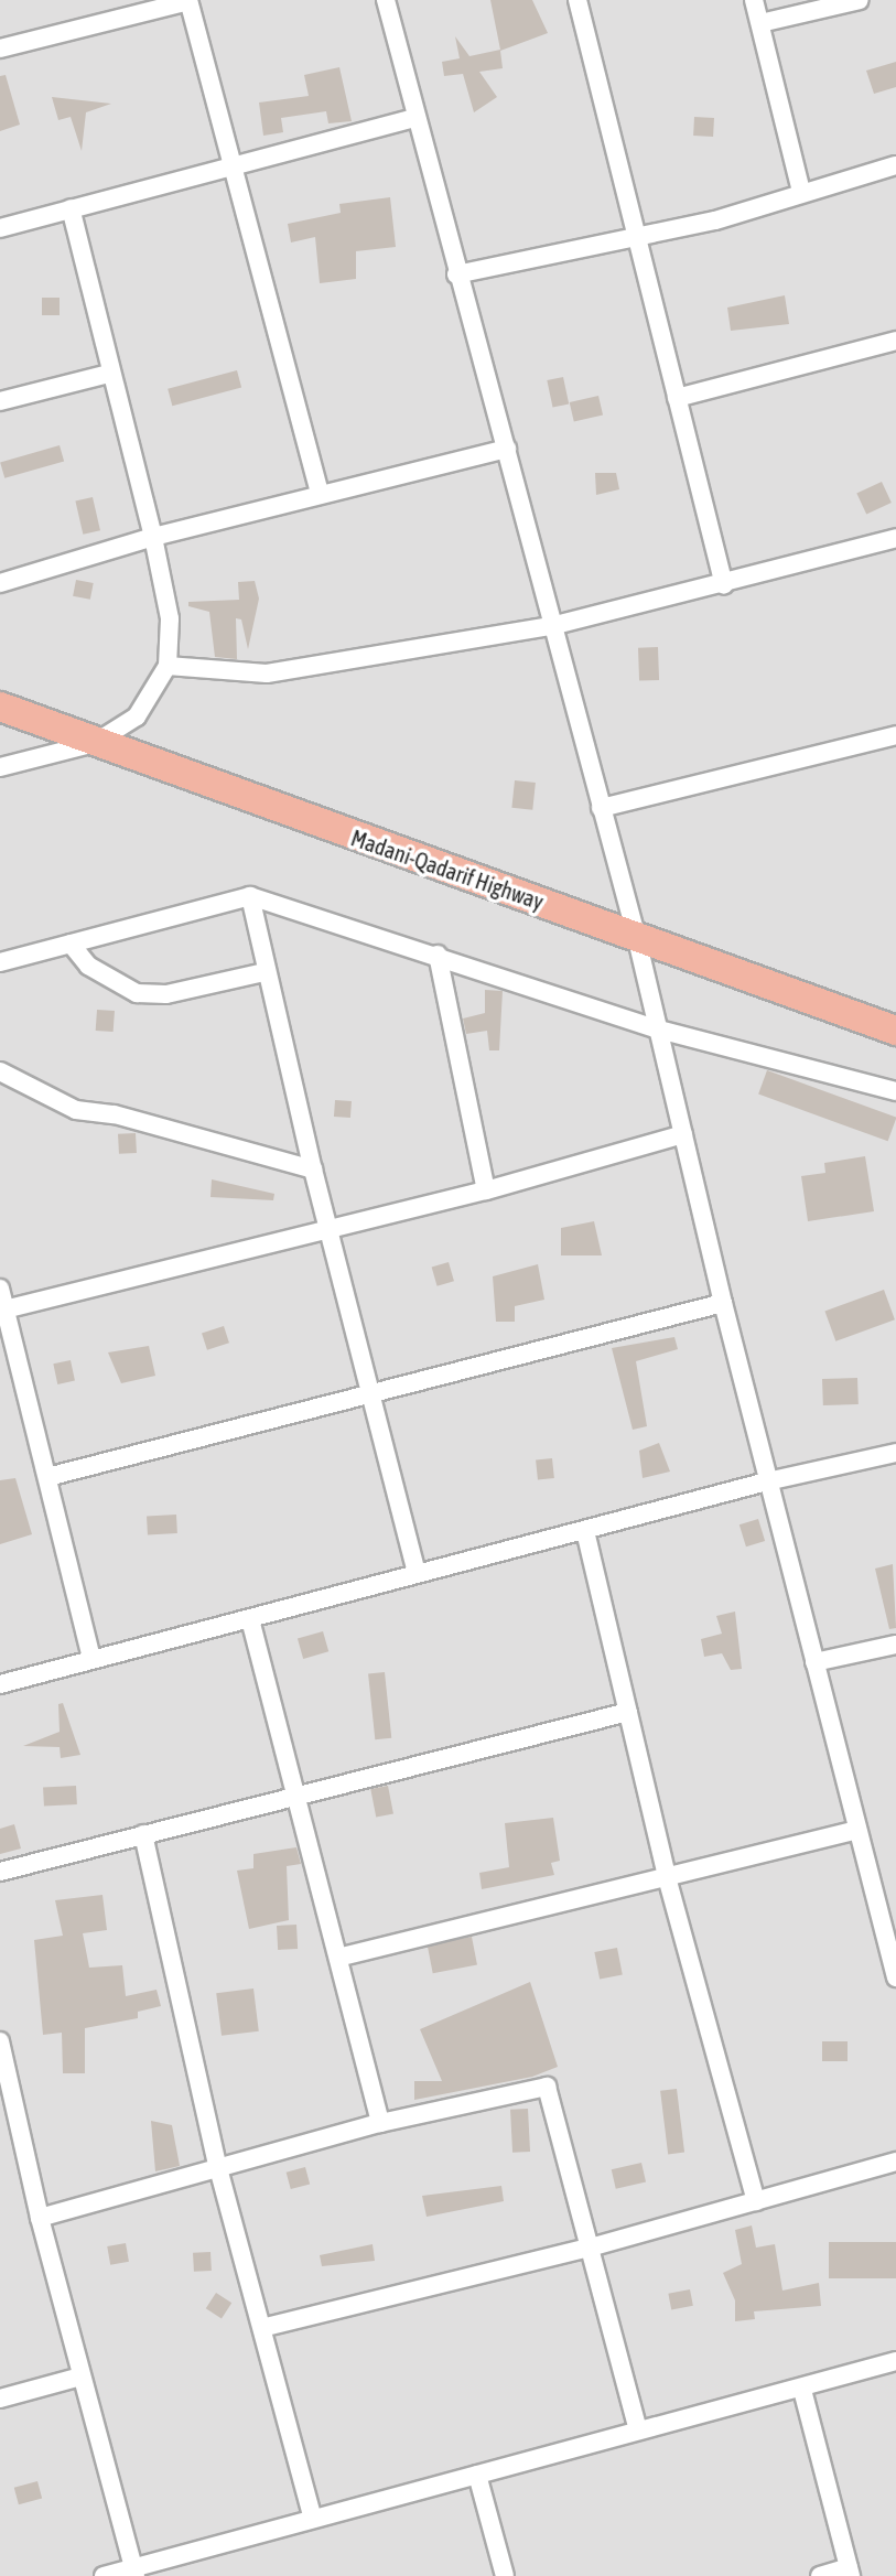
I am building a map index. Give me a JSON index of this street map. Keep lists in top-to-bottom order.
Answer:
{
  "streets": {
    "highway": ["Madani-Qadarif Highway"]
  }
}
